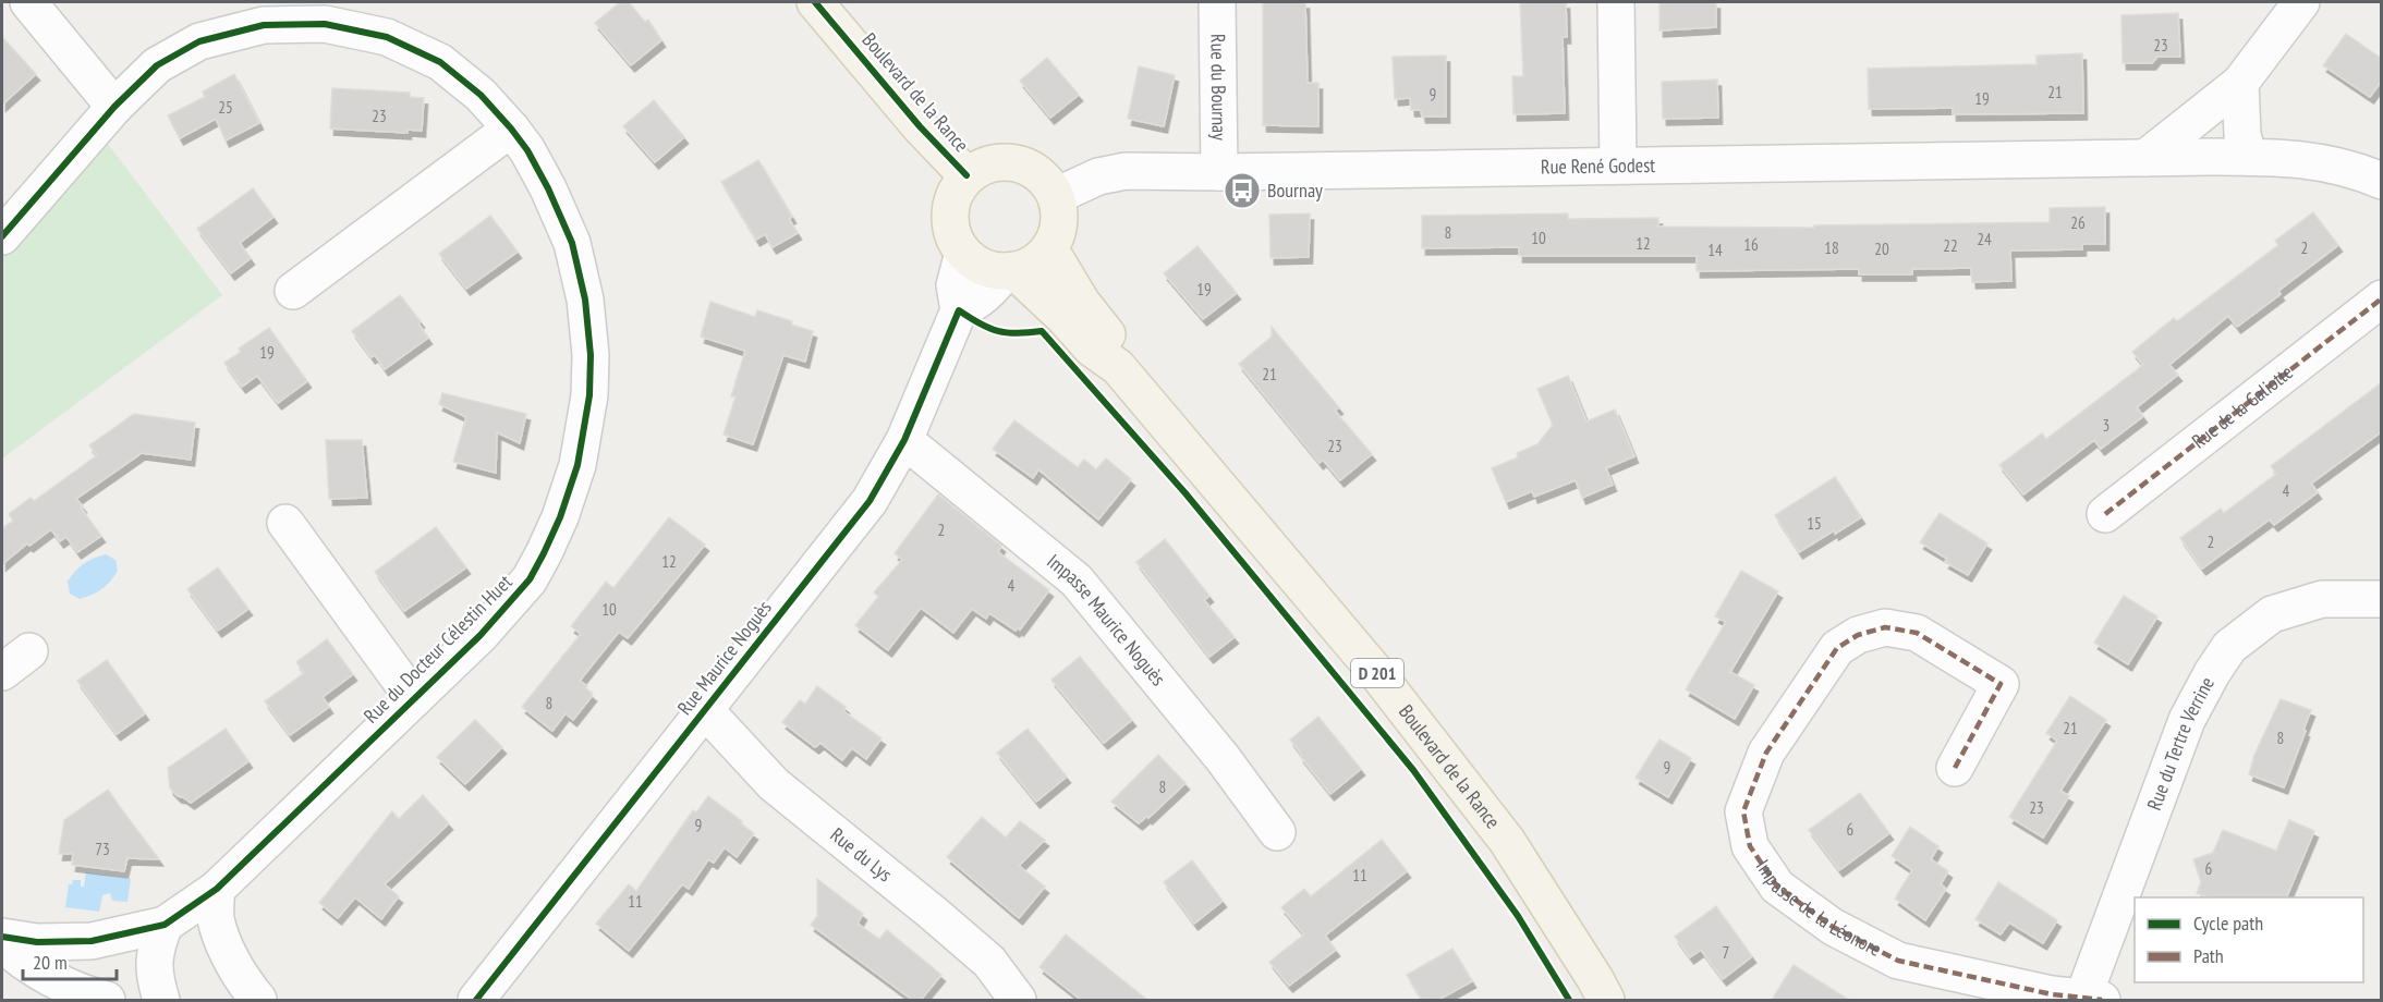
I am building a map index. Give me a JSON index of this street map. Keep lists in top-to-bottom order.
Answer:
{
  "streets": {
    "main road": ["Boulevard de la Rance", "D 201"],
    "street": [
      "Rue du Bournay",
      "Rue René Godest",
      "Rue de la Galiotte",
      "Impasse Maurice Noguès",
      "Rue du Docteur Célestin Huet",
      "Rue Maurice Noguès",
      "Rue du Tertre Verrine",
      "Rue du Lys",
      "Impasse de la Léonore"
    ]
  },
  "crossings": [
    ["Rue du Bournay", "Rue René Godest"],
    ["Boulevard de la Rance", "Rue René Godest"],
    ["Boulevard de la Rance", "Rue Maurice Noguès"],
    ["Rue René Godest", "Rue Maurice Noguès"],
    ["Impasse Maurice Noguès", "Rue Maurice Noguès"],
    ["Rue Maurice Noguès", "Rue du Lys"],
    ["Rue du Tertre Verrine", "Impasse de la Léonore"]
  ],
  "places": {
    "bus stop": ["Bournay"]
  },
  "house_numbers": [
    "23",
    "21",
    "9",
    "19",
    "25",
    "23",
    "26",
    "8",
    "10",
    "24",
    "12",
    "16",
    "22",
    "18",
    "2",
    "20",
    "14",
    "19",
    "19",
    "21",
    "3",
    "23",
    "4",
    "15",
    "2",
    "2",
    "12",
    "4",
    "10",
    "8",
    "21",
    "8",
    "9",
    "8",
    "23",
    "9",
    "6",
    "73",
    "6",
    "11",
    "11",
    "7"
  ],
  "legend": ["Cycle path", "Path"],
  "scale_bar": "20 m"
}
